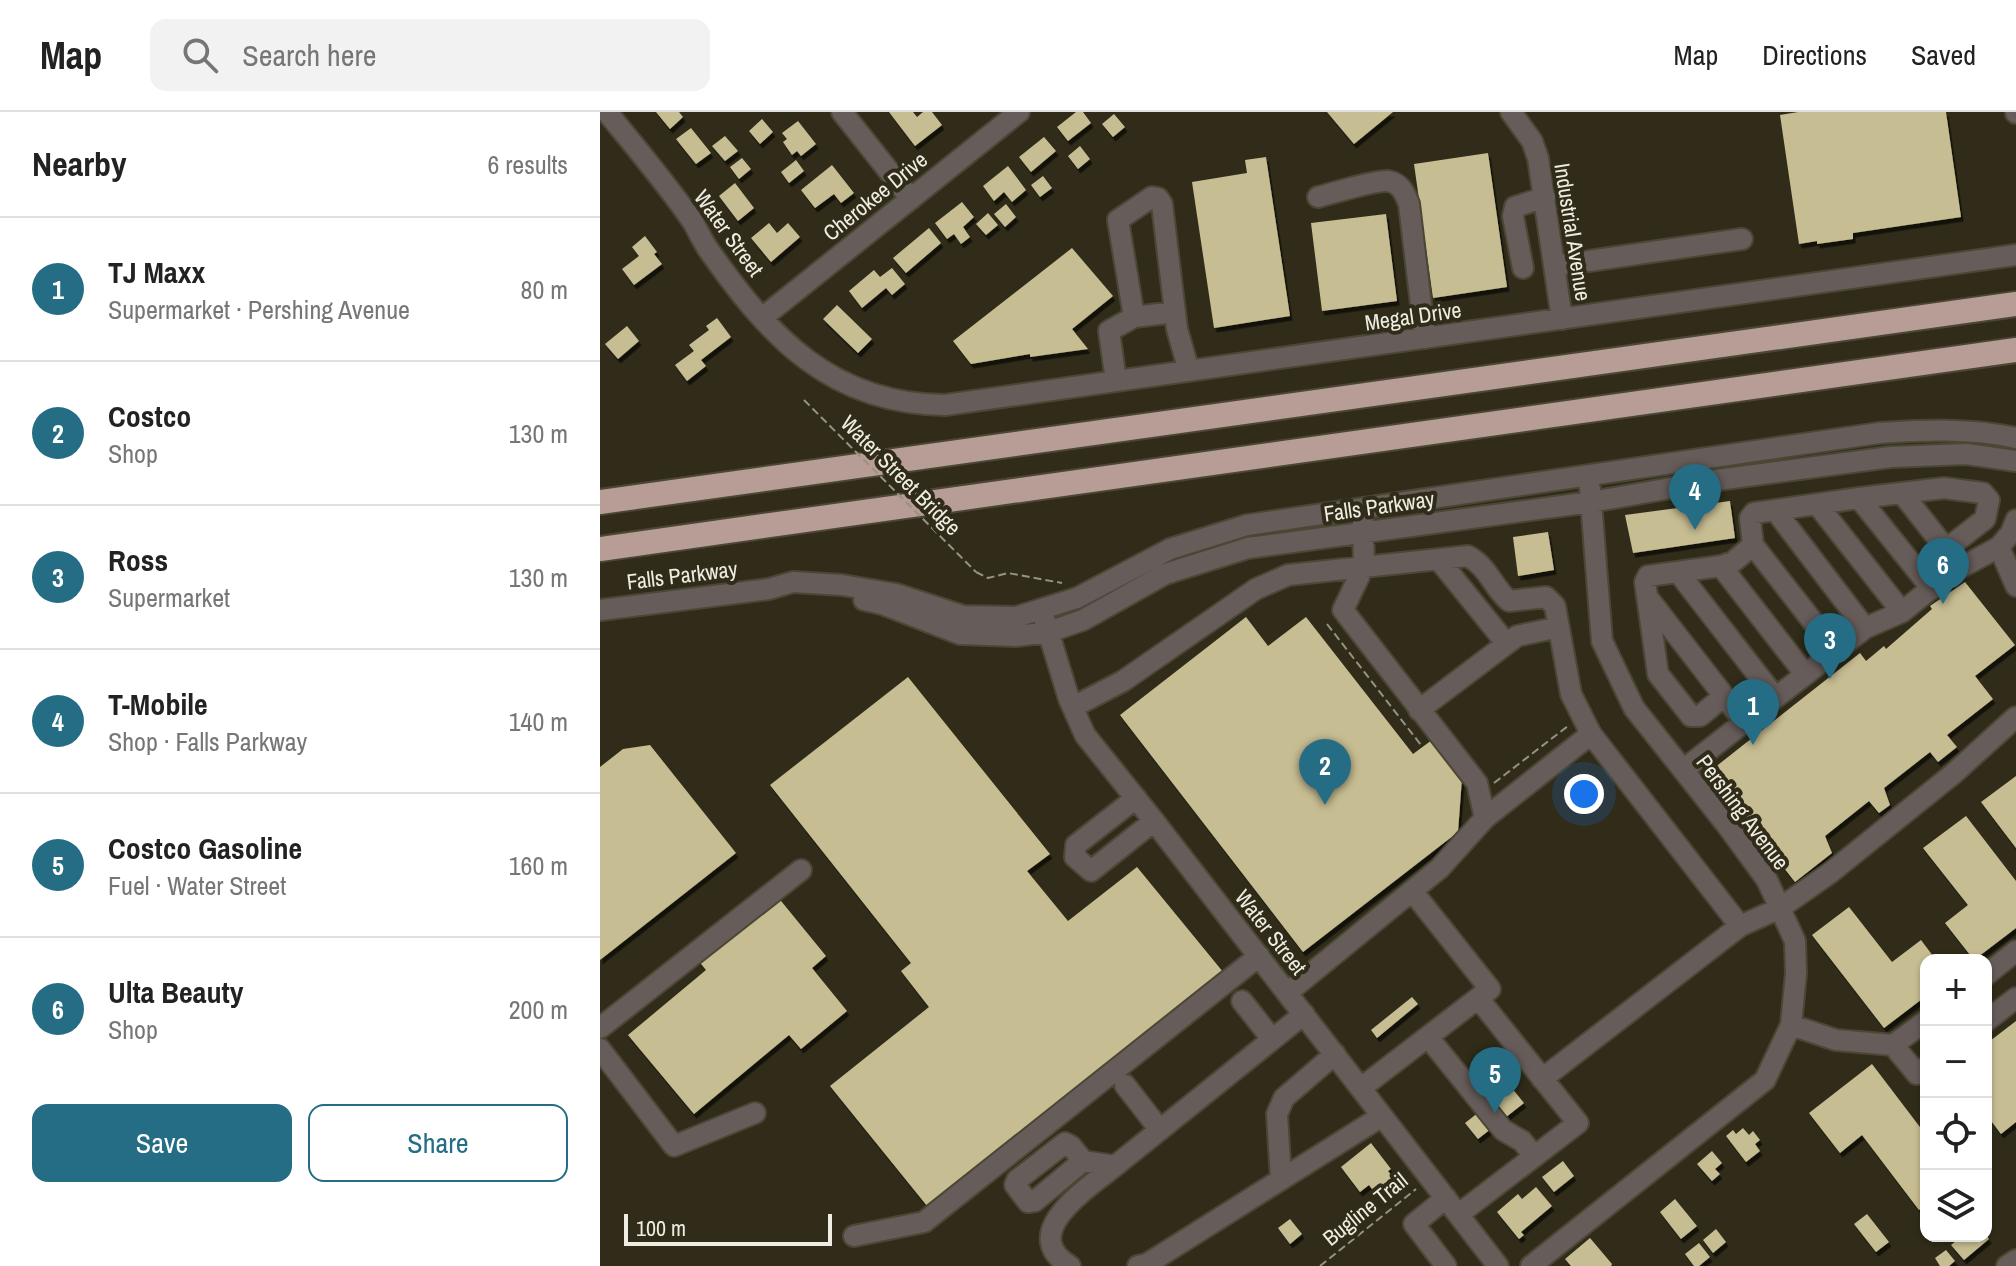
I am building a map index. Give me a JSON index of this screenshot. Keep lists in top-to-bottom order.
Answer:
{
  "streets": {
    "street": [
      "Cherokee Drive",
      "Industrial Avenue",
      "Water Street",
      "Megal Drive",
      "Falls Parkway",
      "Pershing Avenue"
    ],
    "path": ["Water Street Bridge", "Bugline Trail"]
  },
  "crossings": [
    ["Cherokee Drive", "Water Street"],
    ["Industrial Avenue", "Megal Drive"],
    ["Water Street", "Megal Drive"],
    ["Water Street", "Falls Parkway"],
    ["Water Street", "Bugline Trail"],
    ["Falls Parkway", "Pershing Avenue"]
  ],
  "scale_bar": "100 m",
  "page": {
    "header": "Map",
    "search": "Search here",
    "nav": ["Map", "Directions", "Saved"],
    "heading": ["Nearby", "6 results"],
    "list": [
      {
        "mark": "1",
        "name": "TJ Maxx",
        "note": "Supermarket · Pershing Avenue",
        "value": "80 m"
      },
      {
        "mark": "2",
        "name": "Costco",
        "note": "Shop",
        "value": "130 m"
      },
      {
        "mark": "3",
        "name": "Ross",
        "note": "Supermarket",
        "value": "130 m"
      },
      {
        "mark": "4",
        "name": "T-Mobile",
        "note": "Shop · Falls Parkway",
        "value": "140 m"
      },
      {
        "mark": "5",
        "name": "Costco Gasoline",
        "note": "Fuel · Water Street",
        "value": "160 m"
      },
      {
        "mark": "6",
        "name": "Ulta Beauty",
        "note": "Shop",
        "value": "200 m"
      }
    ],
    "pins": [
      "4",
      "6",
      "3",
      "1",
      "2",
      "5"
    ],
    "map_buttons": ["+", "−"],
    "buttons": ["Save", "Share"],
    "scale": "100 m"
  }
}
